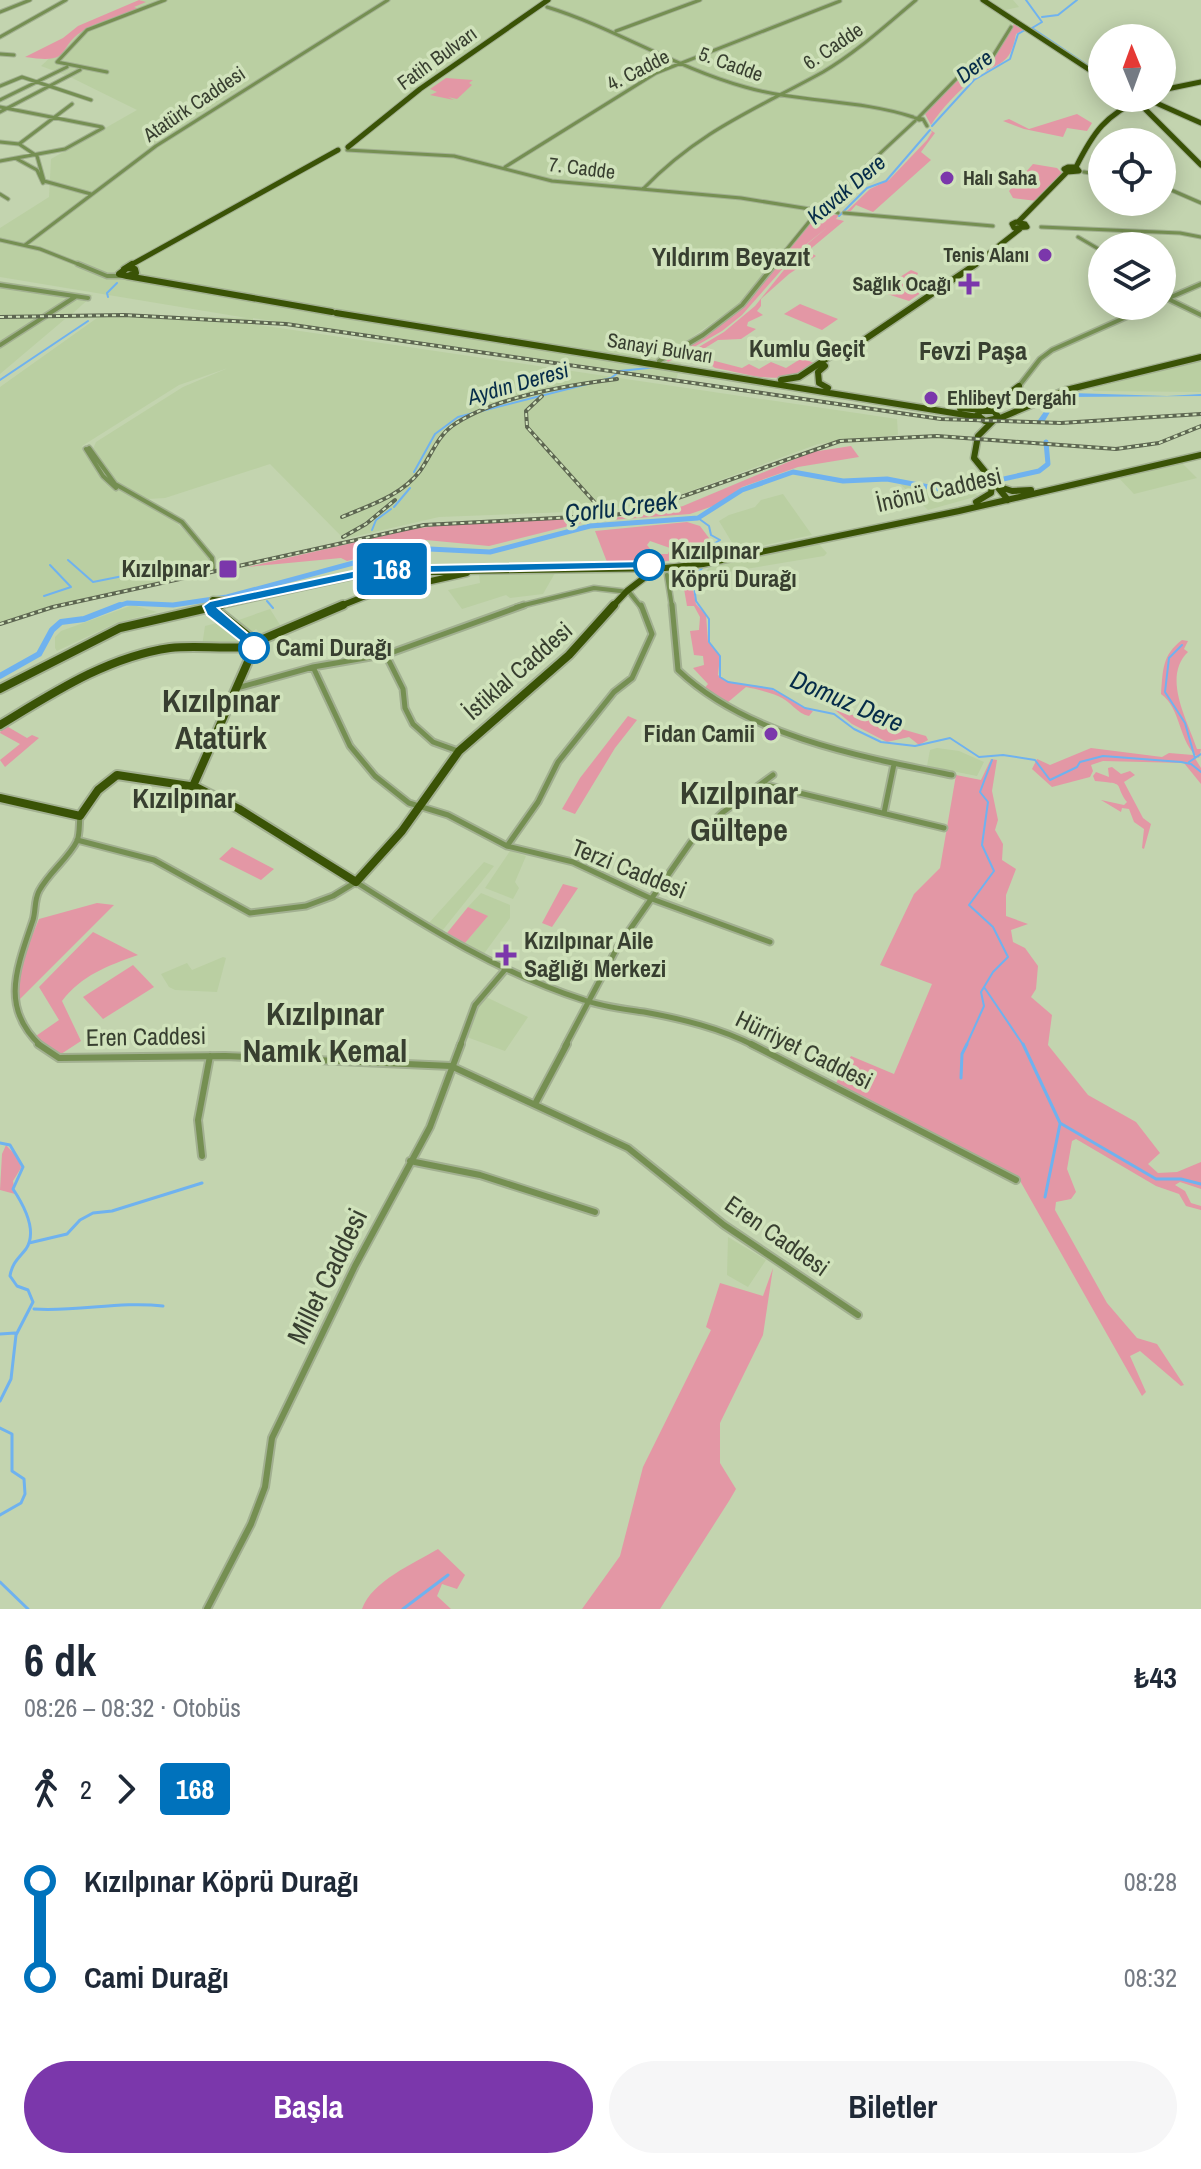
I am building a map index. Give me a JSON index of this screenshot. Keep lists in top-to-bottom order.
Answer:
{
  "streets": {
    "main road": [
      "Fatih Bulvarı",
      "Sanayi Bulvarı",
      "İnönü Caddesi",
      "İstiklal Caddesi",
      "Hürriyet Caddesi"
    ],
    "street": [
      "6. Cadde",
      "5. Cadde",
      "4. Cadde",
      "Atatürk Caddesi",
      "7. Cadde",
      "Terzi Caddesi",
      "Eren Caddesi",
      "Millet Caddesi"
    ]
  },
  "crossings": [
    ["6. Cadde", "5. Cadde"],
    ["6. Cadde", "7. Cadde"],
    ["Fatih Bulvarı", "5. Cadde"],
    ["Fatih Bulvarı", "7. Cadde"],
    ["Fatih Bulvarı", "Sanayi Bulvarı"],
    ["5. Cadde", "4. Cadde"],
    ["4. Cadde", "7. Cadde"],
    ["İnönü Caddesi", "İstiklal Caddesi"],
    ["İstiklal Caddesi", "Terzi Caddesi"],
    ["İstiklal Caddesi", "Hürriyet Caddesi"],
    ["Eren Caddesi", "Millet Caddesi"],
    ["Hürriyet Caddesi", "Millet Caddesi"]
  ],
  "districts": [
    "Yıldırım Beyazıt",
    "Kumlu Geçit",
    "Fevzi Paşa",
    "Kızılpınar Atatürk",
    "Kızılpınar Gültepe",
    "Kızılpınar",
    "Kızılpınar Namık Kemal"
  ],
  "water": [
    "Dere",
    "Kavak Dere",
    "Aydın Deresi",
    "Çorlu Creek",
    "Domuz Dere"
  ],
  "places": {
    "other": [
      "Halı Saha",
      "Tenis Alanı",
      "Ehlibeyt Dergahı",
      "Kızılpınar Köprü Durağı",
      "Cami Durağı",
      "Fidan Camii"
    ],
    "health": ["Sağlık Ocağı", "Kızılpınar Aile Sağlığı Merkezi"],
    "transit": ["Kızılpınar"]
  },
  "lines": ["bus line 168"],
  "north": "top",
  "page": {
    "on_map": "168",
    "heading": ["6 dk", "08:26 – 08:32 · Otobüs", "₺43"],
    "legs": ["2", "168"],
    "list": [
      {
        "name": "Kızılpınar Köprü Durağı",
        "value": "08:28"
      },
      {
        "name": "Cami Durağı",
        "value": "08:32"
      }
    ],
    "buttons": ["Başla", "Biletler"]
  }
}
